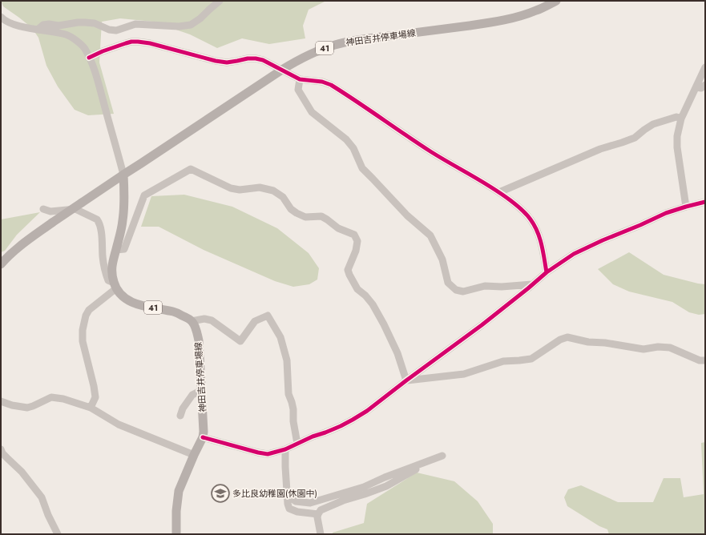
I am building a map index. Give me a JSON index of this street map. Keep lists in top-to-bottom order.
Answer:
{
  "streets": {
    "main road": ["神田吉井停車場線", "41"]
  },
  "crossings": [
    ["神田吉井停車場線", "41"]
  ],
  "places": {
    "school or university": ["多比良幼稚園(休園中)"]
  }
}
